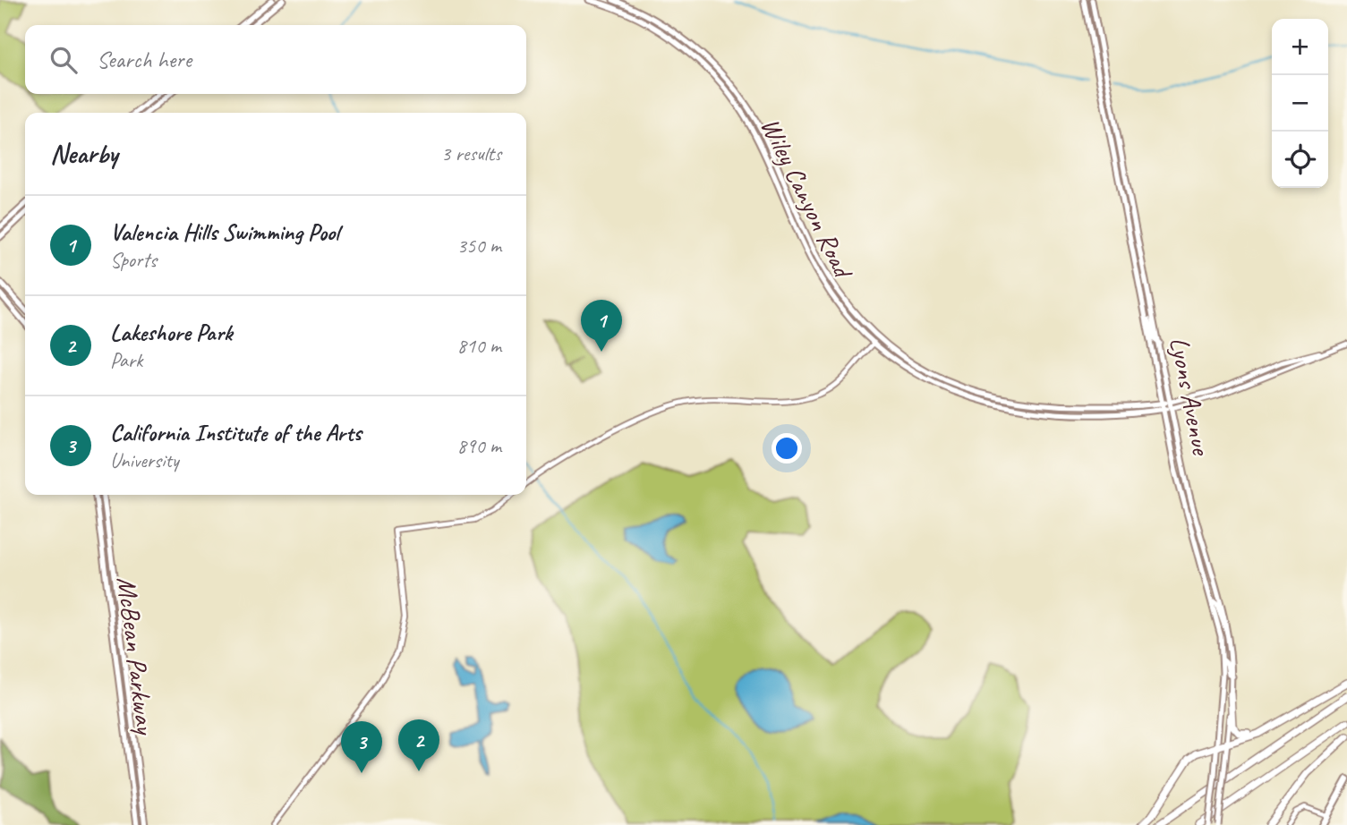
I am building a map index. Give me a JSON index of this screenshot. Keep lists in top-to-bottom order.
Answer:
{
  "streets": {
    "main road": ["Wiley Canyon Road", "Lyons Avenue", "McBean Parkway"]
  },
  "crossings": [
    ["Wiley Canyon Road", "Lyons Avenue"]
  ],
  "page": {
    "map_buttons": ["+", "−"],
    "search": "Search here",
    "heading": ["Nearby", "3 results"],
    "list": [
      {
        "mark": "1",
        "name": "Valencia Hills Swimming Pool",
        "note": "Sports",
        "value": "350 m"
      },
      {
        "mark": "2",
        "name": "Lakeshore Park",
        "note": "Park",
        "value": "810 m"
      },
      {
        "mark": "3",
        "name": "California Institute of the Arts",
        "note": "University",
        "value": "890 m"
      }
    ],
    "pins": ["1", "2", "3"]
  }
}
